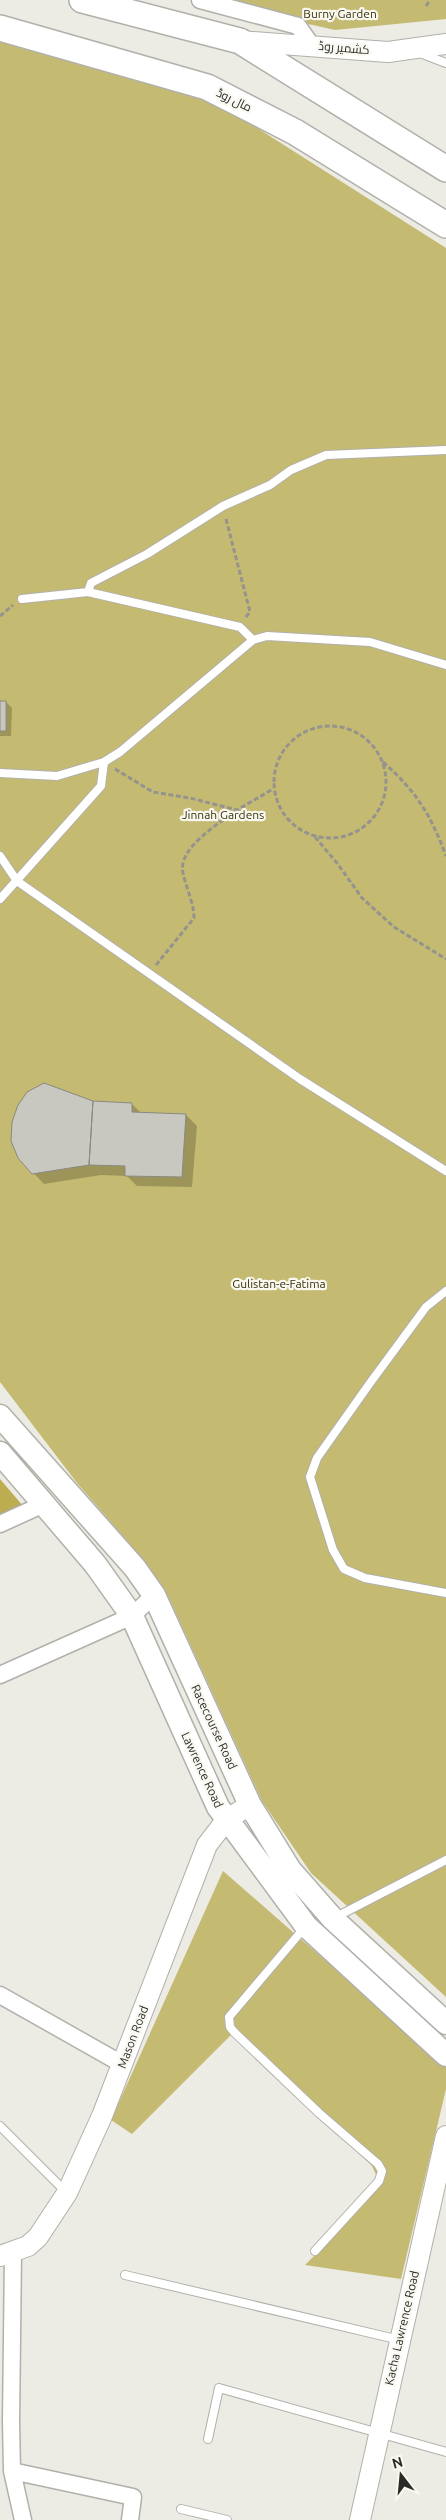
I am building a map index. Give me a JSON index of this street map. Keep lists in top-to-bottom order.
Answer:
{
  "streets": {
    "main road": ["مال روڈ", "Racecourse Road", "Lawrence Road"],
    "street": ["کشمیر روڈ", "Mason Road", "Kacha Lawrence Road"]
  },
  "crossings": [
    ["Racecourse Road", "Lawrence Road"],
    ["Racecourse Road", "Mason Road"],
    ["Lawrence Road", "Mason Road"]
  ],
  "parks": ["Burny Garden", "Jinnah Gardens", "Gulistan-e-Fatima"],
  "north": "top"
}
